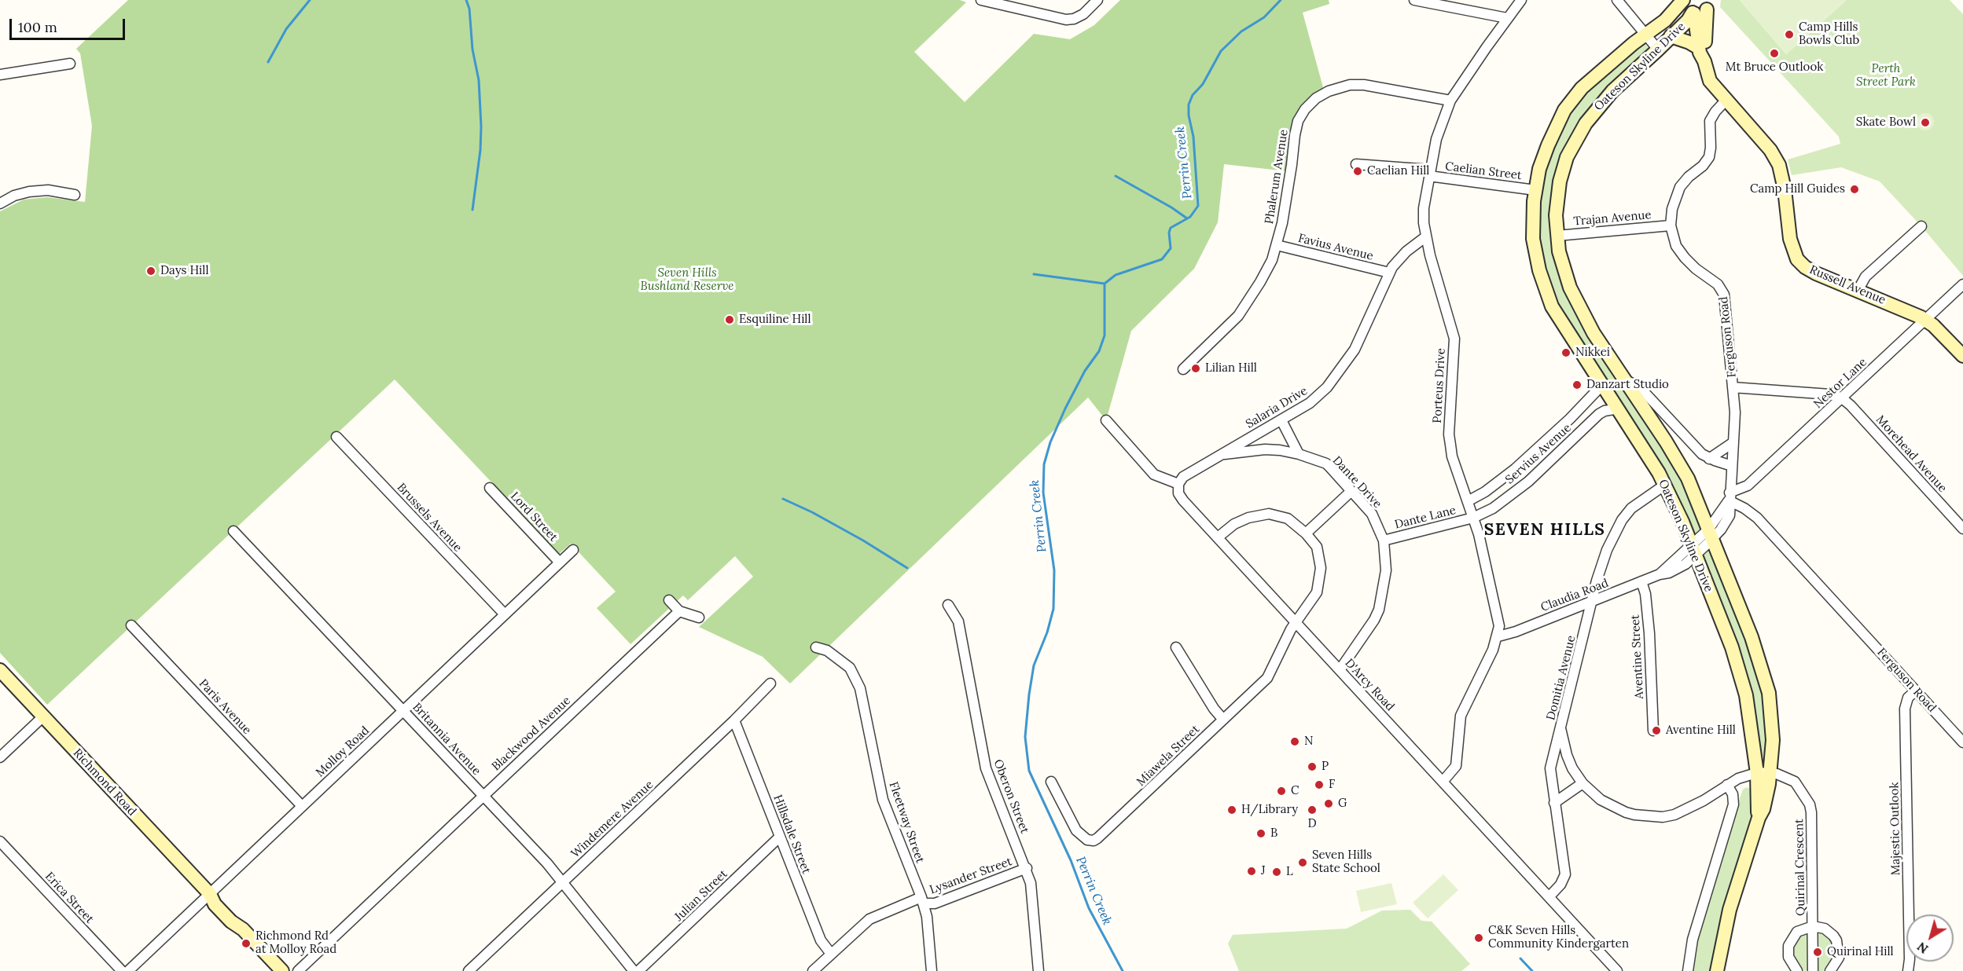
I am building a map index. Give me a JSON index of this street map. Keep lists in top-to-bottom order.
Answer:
{
  "streets": {
    "main road": ["Oateson Skyline Drive", "Russell Avenue", "Richmond Road"],
    "street": [
      "Caelian Street",
      "Phalerum Avenue",
      "Trajan Avenue",
      "Favius Avenue",
      "Ferguson Road",
      "Nestor Lane",
      "Porteus Drive",
      "Salaria Drive",
      "Servius Avenue",
      "Morehead Avenue",
      "Dante Drive",
      "Lord Street",
      "Brussels Avenue",
      "Dante Lane",
      "Claudia Road",
      "Aventine Street",
      "Domitia Avenue",
      "D'Arcy Road",
      "Paris Avenue",
      "Blackwood Avenue",
      "Britannia Avenue",
      "Molloy Road",
      "Miawela Street",
      "Oberon Street",
      "Windemere Avenue",
      "Fleetway Street",
      "Majestic Outlook",
      "Hillsdale Street",
      "Quirinal Crescent",
      "Lysander Street",
      "Julian Street",
      "Erica Street"
    ]
  },
  "crossings": [
    ["Oateson Skyline Drive", "Caelian Street"],
    ["Oateson Skyline Drive", "Trajan Avenue"],
    ["Oateson Skyline Drive", "Ferguson Road"],
    ["Oateson Skyline Drive", "Servius Avenue"],
    ["Oateson Skyline Drive", "Claudia Road"],
    ["Oateson Skyline Drive", "Domitia Avenue"],
    ["Oateson Skyline Drive", "Quirinal Crescent"],
    ["Caelian Street", "Porteus Drive"],
    ["Phalerum Avenue", "Favius Avenue"],
    ["Phalerum Avenue", "Porteus Drive"],
    ["Trajan Avenue", "Ferguson Road"],
    ["Favius Avenue", "Salaria Drive"],
    ["Russell Avenue", "Ferguson Road"],
    ["Russell Avenue", "Nestor Lane"],
    ["Ferguson Road", "Nestor Lane"],
    ["Ferguson Road", "Majestic Outlook"],
    ["Nestor Lane", "Morehead Avenue"],
    ["Porteus Drive", "Salaria Drive"],
    ["Porteus Drive", "Servius Avenue"],
    ["Porteus Drive", "Dante Lane"],
    ["Porteus Drive", "Claudia Road"],
    ["Porteus Drive", "D'Arcy Road"],
    ["Salaria Drive", "Dante Drive"],
    ["Salaria Drive", "D'Arcy Road"],
    ["Servius Avenue", "Dante Lane"],
    ["Dante Drive", "Dante Lane"],
    ["Dante Drive", "D'Arcy Road"],
    ["Lord Street", "Molloy Road"],
    ["Brussels Avenue", "Molloy Road"],
    ["Claudia Road", "Aventine Street"],
    ["Claudia Road", "Domitia Avenue"],
    ["Domitia Avenue", "D'Arcy Road"],
    ["D'Arcy Road", "Miawela Street"],
    ["Paris Avenue", "Molloy Road"],
    ["Blackwood Avenue", "Britannia Avenue"],
    ["Britannia Avenue", "Molloy Road"],
    ["Britannia Avenue", "Windemere Avenue"],
    ["Molloy Road", "Richmond Road"],
    ["Oberon Street", "Lysander Street"],
    ["Windemere Avenue", "Hillsdale Street"],
    ["Fleetway Street", "Lysander Street"],
    ["Hillsdale Street", "Lysander Street"],
    ["Hillsdale Street", "Julian Street"]
  ],
  "districts": ["SEVEN HILLS"],
  "water": ["Perrin Creek"],
  "parks": ["Perth Street Park", "Seven Hills Bushland Reserve"],
  "places": [
    "Camp Hills Bowls Club",
    "Mt Bruce Outlook",
    "Skate Bowl",
    "Caelian Hill",
    "Camp Hill Guides",
    "Days Hill",
    "Esquiline Hill",
    "Nikkei",
    "Lilian Hill",
    "Danzart Studio",
    "Aventine Hill",
    "N",
    "P",
    "F",
    "C",
    "G",
    "H/Library",
    "D",
    "B",
    "Seven Hills State School",
    "J",
    "L",
    "C&K Seven Hills Community Kindergarten",
    "Richmond Rd at Molloy Road",
    "Quirinal Hill"
  ],
  "scale_bar": "100 m",
  "north": "bottom left"
}
